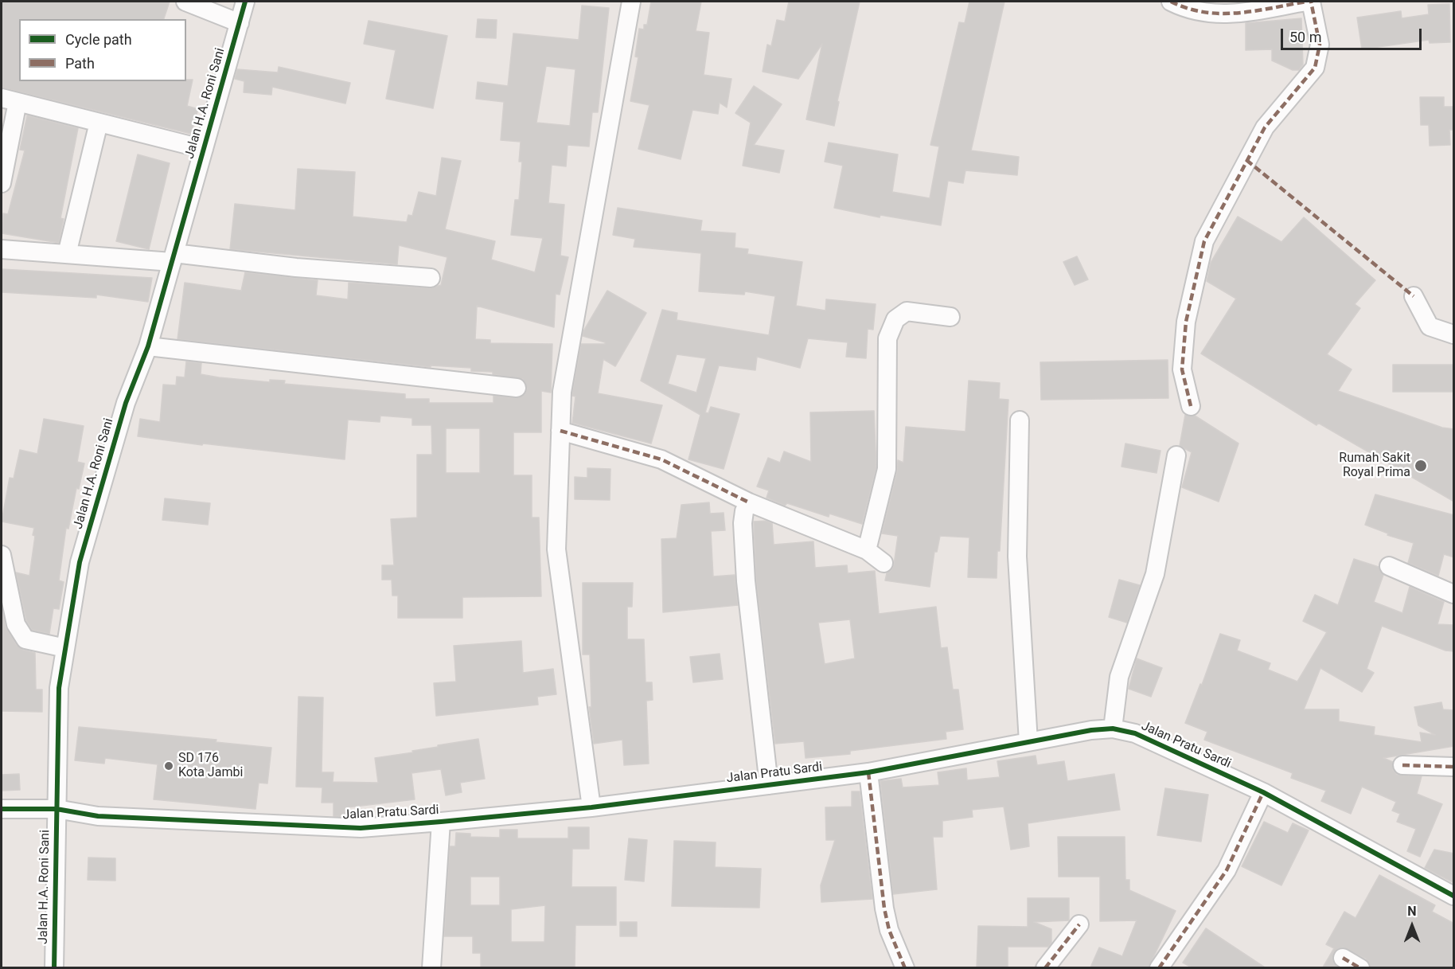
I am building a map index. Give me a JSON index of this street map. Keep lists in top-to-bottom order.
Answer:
{
  "streets": {
    "street": ["Jalan H.A. Roni Sani", "Jalan Pratu Sardi"]
  },
  "crossings": [
    ["Jalan H.A. Roni Sani", "Jalan Pratu Sardi"]
  ],
  "places": ["Rumah Sakit Royal Prima", "SD 176 Kota Jambi"],
  "legend": ["Cycle path", "Path"],
  "scale_bar": "50 m",
  "north": "top"
}
